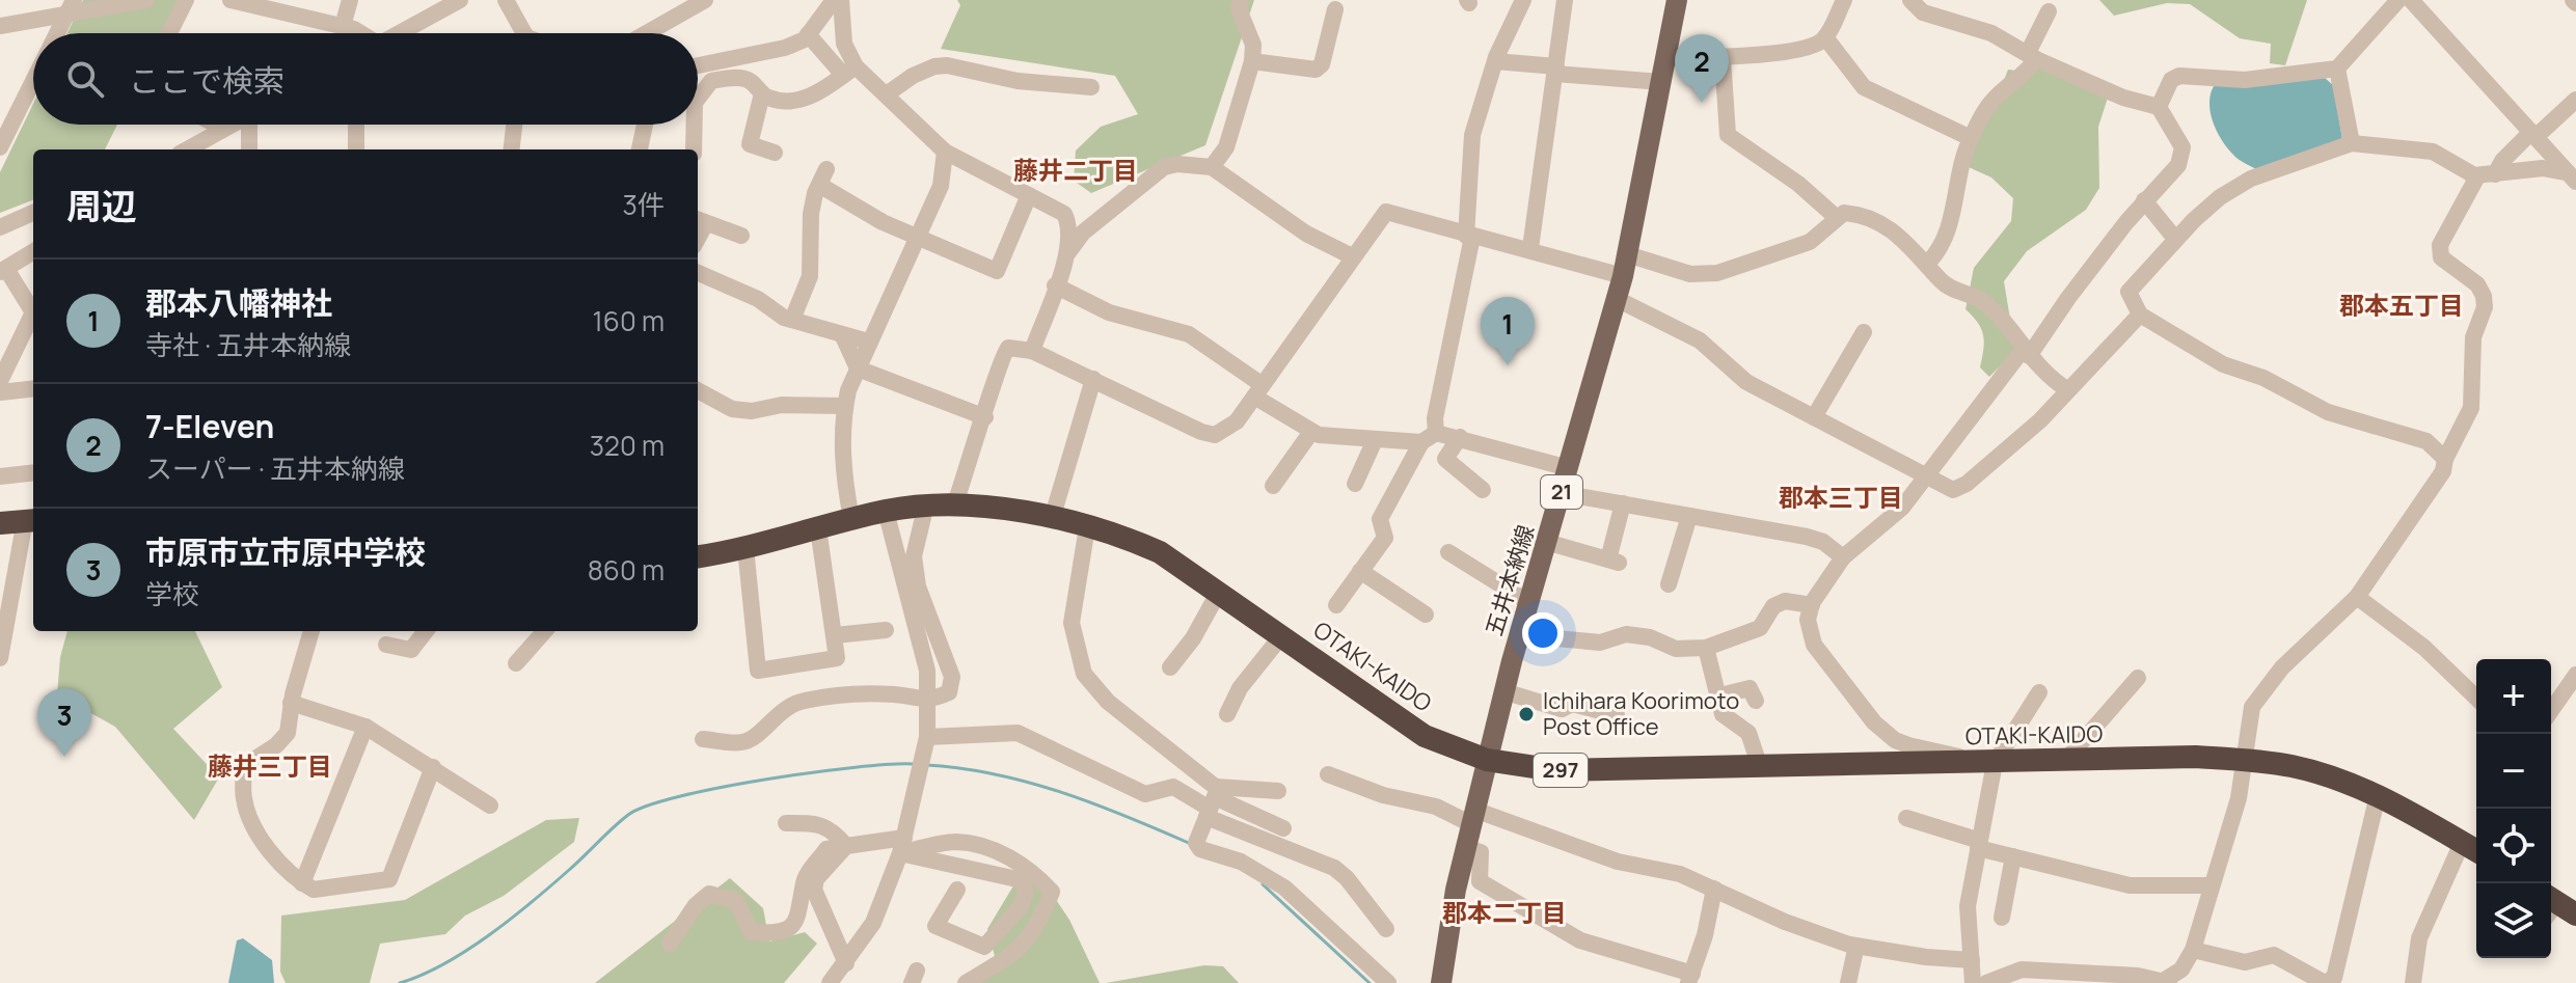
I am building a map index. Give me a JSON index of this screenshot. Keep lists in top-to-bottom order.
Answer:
{
  "streets": {
    "highway": ["OTAKI-KAIDO", "297"],
    "main road": ["21", "五井本納線"]
  },
  "crossings": [
    ["五井本納線", "OTAKI-KAIDO"]
  ],
  "districts": [
    "藤井二丁目",
    "郡本五丁目",
    "郡本三丁目",
    "藤井三丁目",
    "郡本二丁目"
  ],
  "places": ["Ichihara Koorimoto Post Office"],
  "page": {
    "search": "ここで検索",
    "pins": ["2", "1", "3"],
    "heading": ["周辺", "3件"],
    "list": [
      {
        "mark": "1",
        "name": "郡本八幡神社",
        "note": "寺社 · 五井本納線",
        "value": "160 m"
      },
      {
        "mark": "2",
        "name": "7-Eleven",
        "note": "スーパー · 五井本納線",
        "value": "320 m"
      },
      {
        "mark": "3",
        "name": "市原市立市原中学校",
        "note": "学校",
        "value": "860 m"
      }
    ],
    "map_buttons": ["+", "−"]
  }
}
